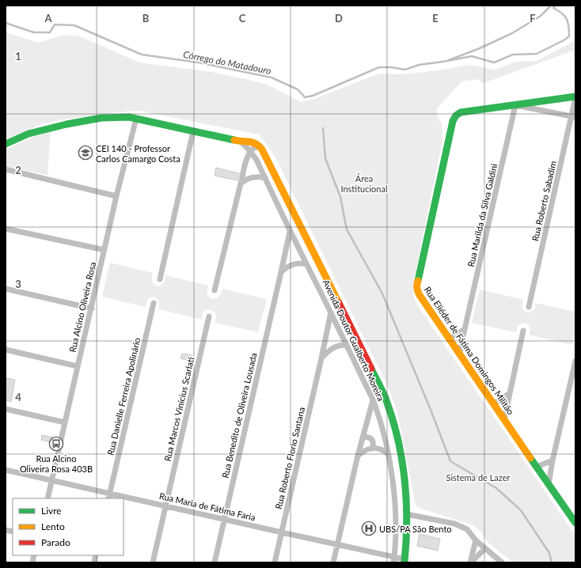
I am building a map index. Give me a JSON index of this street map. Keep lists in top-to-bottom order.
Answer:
{
  "streets": {
    "street": [
      "Rua Roberto Sabadim",
      "Rua Marilda da Silva Galdini",
      "Rua Alcino Oliveira Rosa",
      "Avenida Doutor Gualberto Moreira",
      "Rua Eliéder de Fátima Domingos Militão",
      "Rua Danielle Ferreira Apolinário",
      "Rua Marcos Vinícius Scarlati",
      "Rua Benedito de Oliveira Lousada",
      "Rua Roberto Florio Santana",
      "Rua Maria de Fátima Faria"
    ]
  },
  "crossings": [
    ["Rua Marilda da Silva Galdini", "Rua Eliéder de Fátima Domingos Militão"],
    ["Rua Alcino Oliveira Rosa", "Rua Maria de Fátima Faria"],
    ["Avenida Doutor Gualberto Moreira", "Rua Benedito de Oliveira Lousada"],
    ["Avenida Doutor Gualberto Moreira", "Rua Roberto Florio Santana"],
    ["Avenida Doutor Gualberto Moreira", "Rua Maria de Fátima Faria"],
    ["Rua Danielle Ferreira Apolinário", "Rua Maria de Fátima Faria"],
    ["Rua Marcos Vinícius Scarlati", "Rua Maria de Fátima Faria"],
    ["Rua Benedito de Oliveira Lousada", "Rua Maria de Fátima Faria"],
    ["Rua Roberto Florio Santana", "Rua Maria de Fátima Faria"]
  ],
  "water": ["Córrego do Matadouro"],
  "parks": ["Área Institucional", "Sistema de Lazer"],
  "places": {
    "school or university": ["CEI 140 - Professor Carlos Camargo Costa"],
    "bus stop": ["Rua Alcino Oliveira Rosa 403B"],
    "hospital": ["UBS/PA São Bento"]
  },
  "legend": ["Livre", "Lento", "Parado"],
  "grid": {
    "columns": [
      "A",
      "B",
      "C",
      "D",
      "E",
      "F"
    ],
    "rows": [
      "1",
      "2",
      "3",
      "4"
    ]
  }
}
